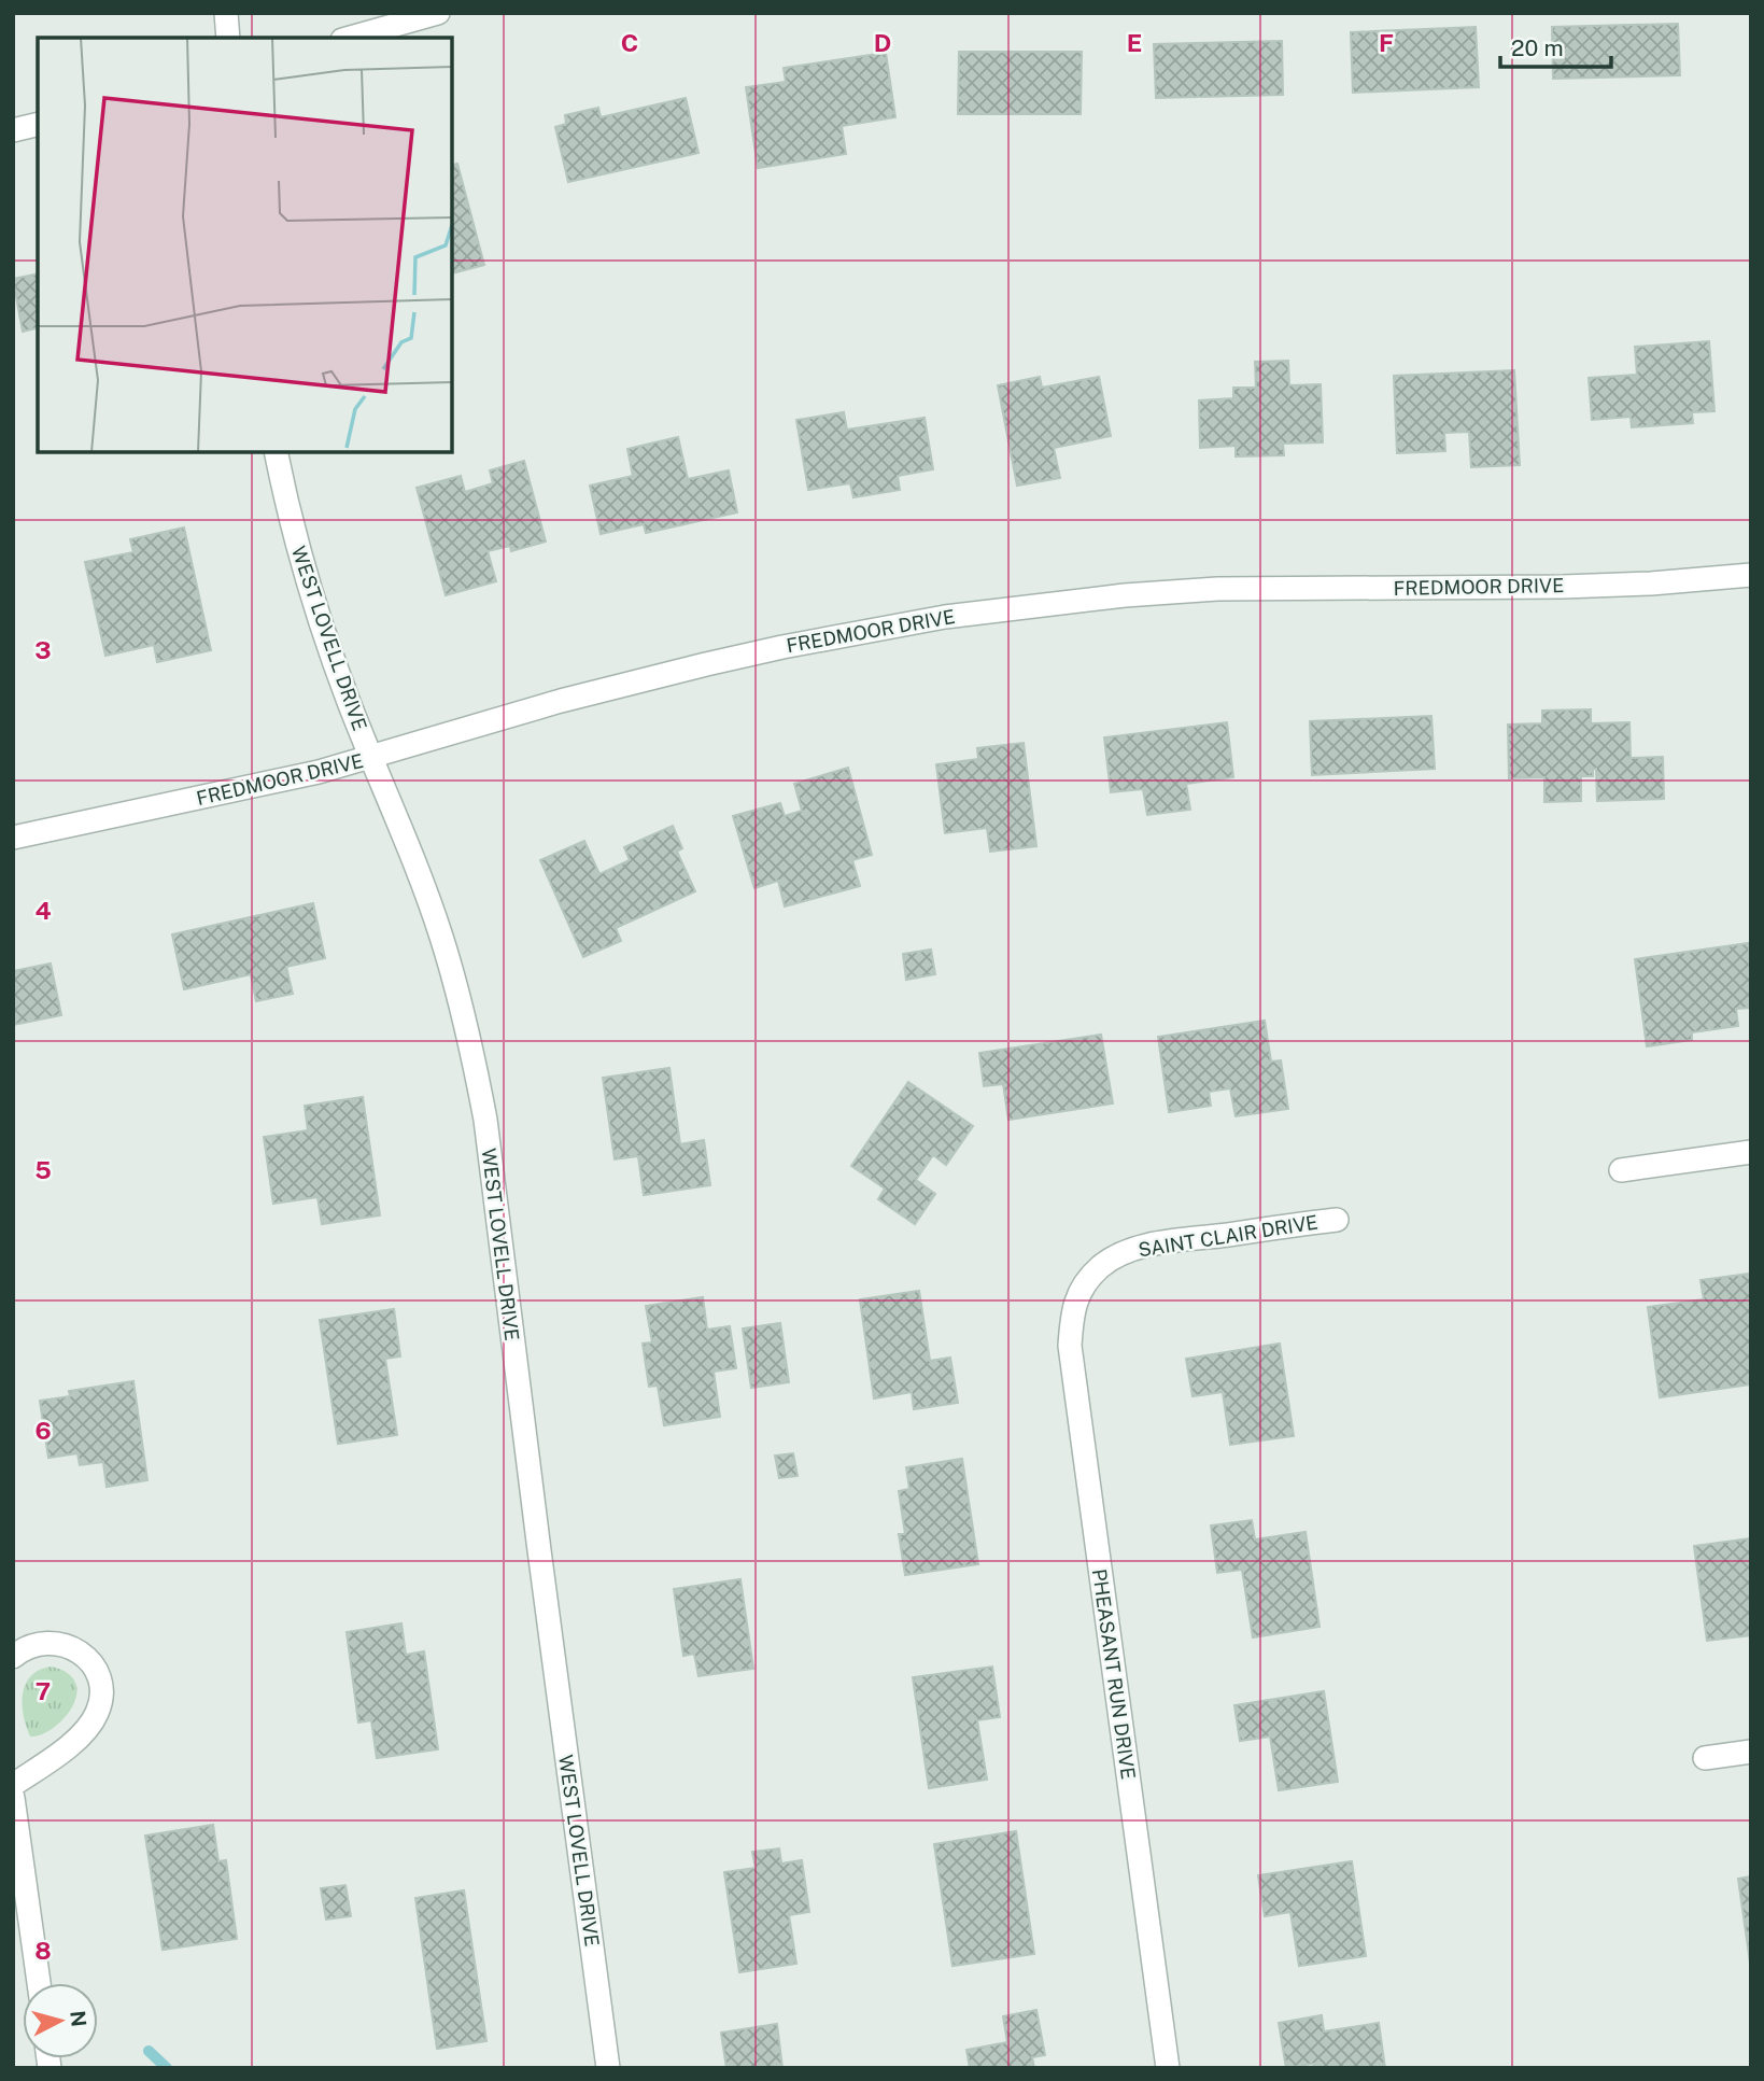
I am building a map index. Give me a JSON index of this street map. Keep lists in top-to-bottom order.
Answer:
{
  "streets": {
    "street": [
      "FREDMOOR DRIVE",
      "WEST LOVELL DRIVE",
      "SAINT CLAIR DRIVE",
      "PHEASANT RUN DRIVE"
    ]
  },
  "crossings": [
    ["FREDMOOR DRIVE", "WEST LOVELL DRIVE"],
    ["SAINT CLAIR DRIVE", "PHEASANT RUN DRIVE"]
  ],
  "scale_bar": "20 m",
  "north": "right",
  "grid": {
    "columns": [
      "C",
      "D",
      "E",
      "F"
    ],
    "rows": [
      "3",
      "4",
      "5",
      "6",
      "7",
      "8"
    ]
  }
}
